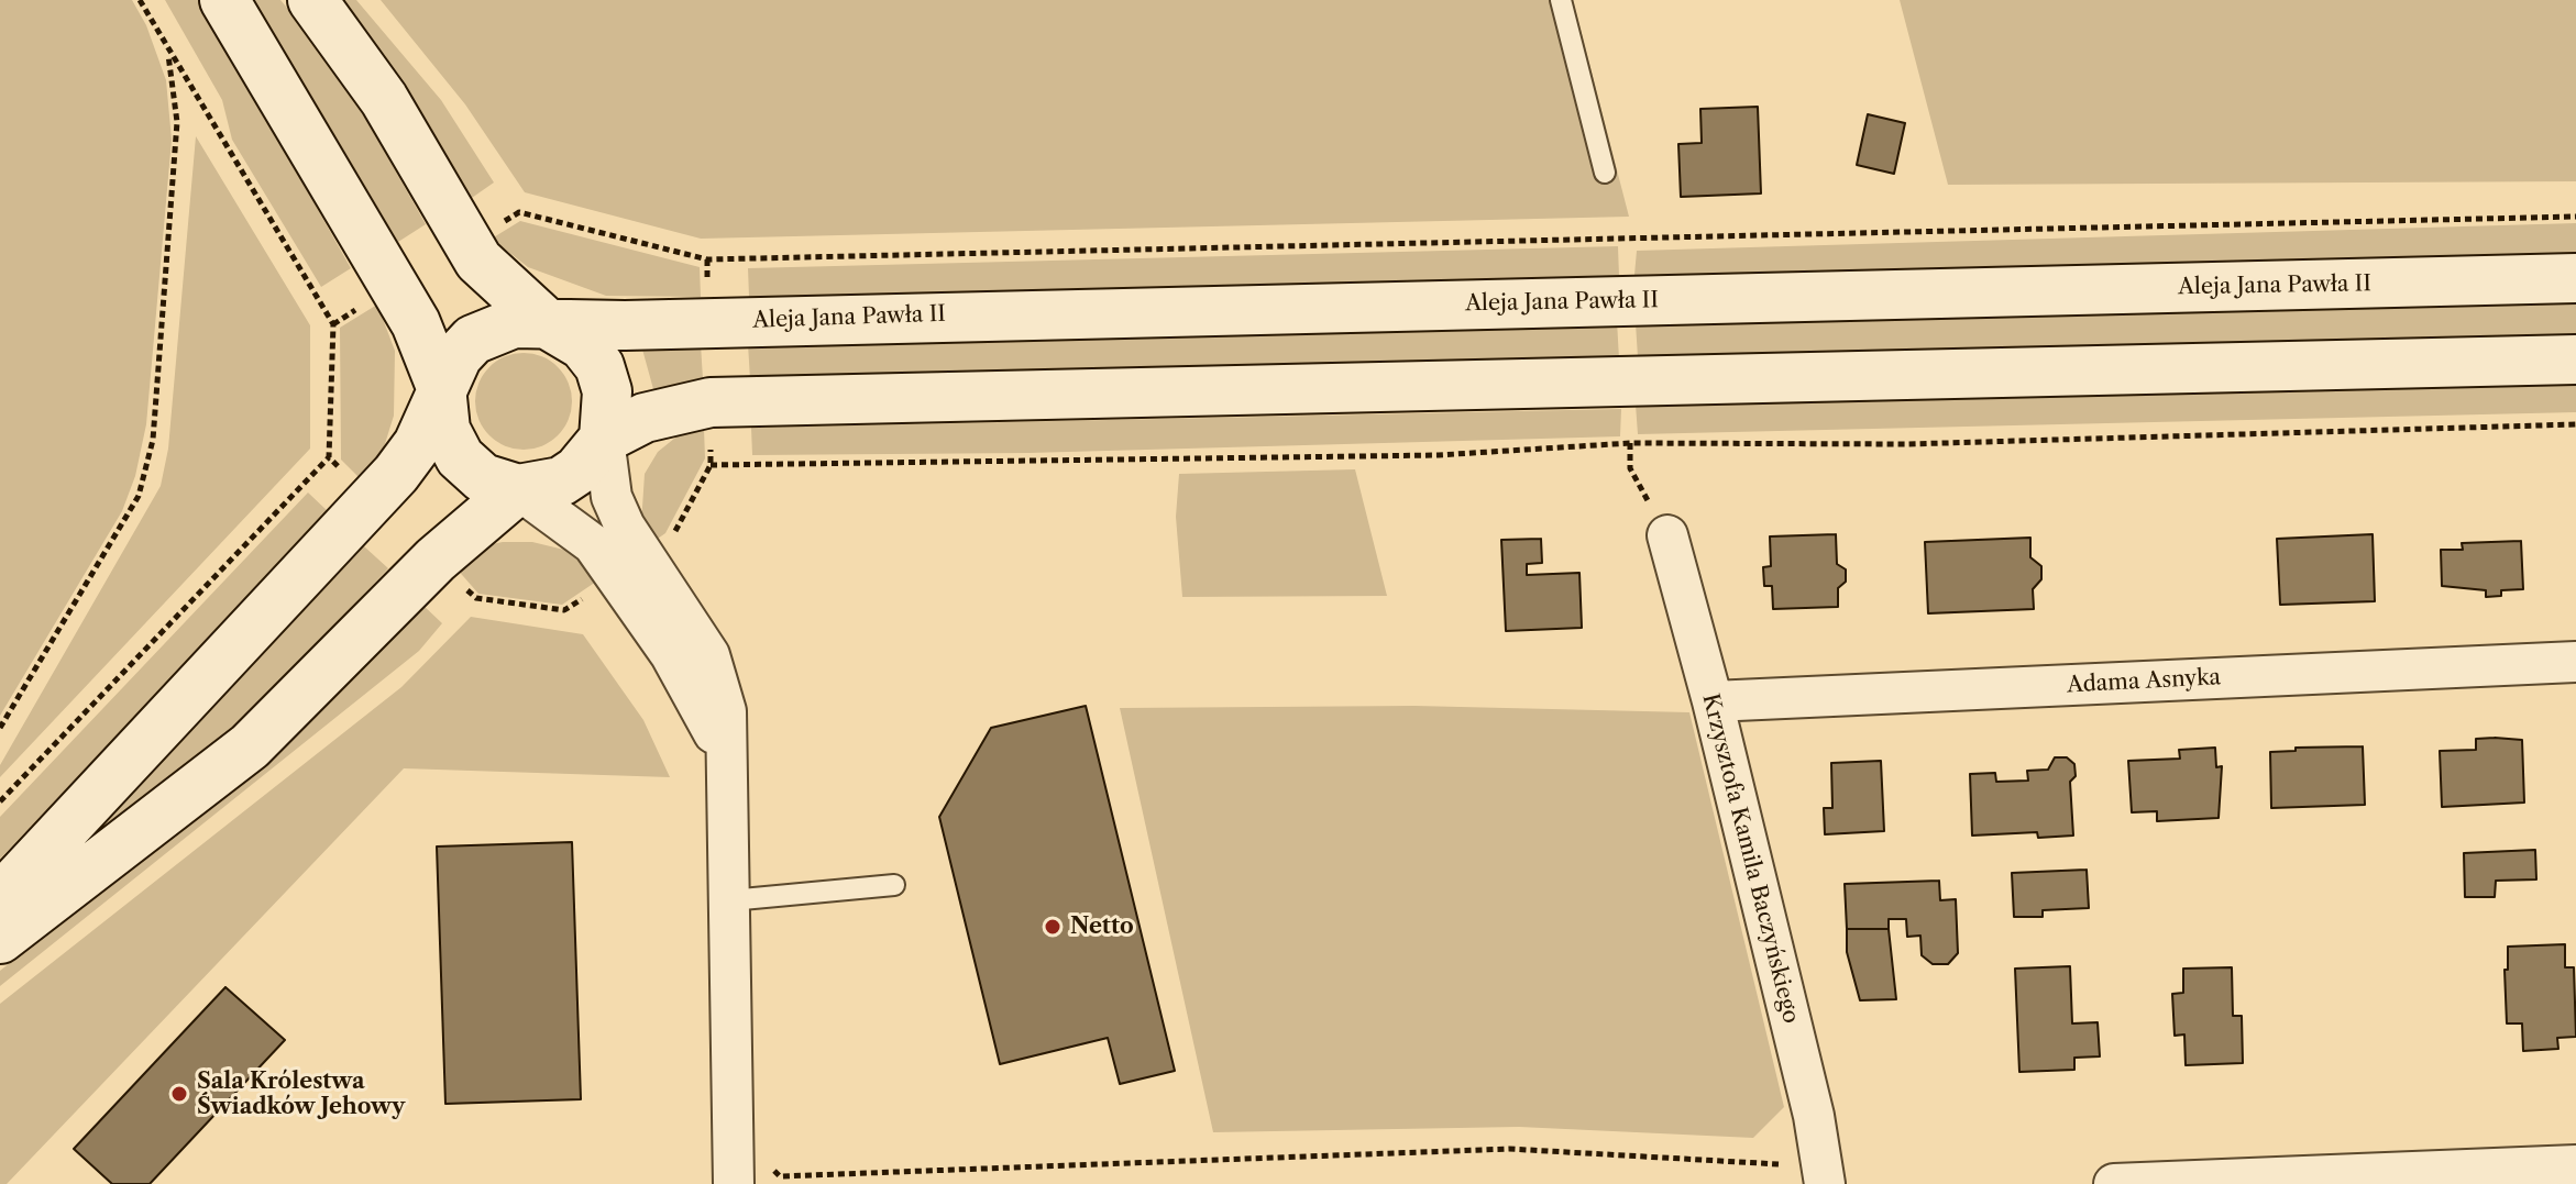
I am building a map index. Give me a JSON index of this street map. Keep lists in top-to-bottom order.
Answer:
{
  "streets": {
    "street": ["Aleja Jana Pawła II", "Adama Asnyka", "Krzysztofa Kamila Baczyńskiego"]
  },
  "crossings": [
    ["Adama Asnyka", "Krzysztofa Kamila Baczyńskiego"]
  ],
  "places": ["Netto", "Sala Królestwa Świadków Jehowy"]
}
